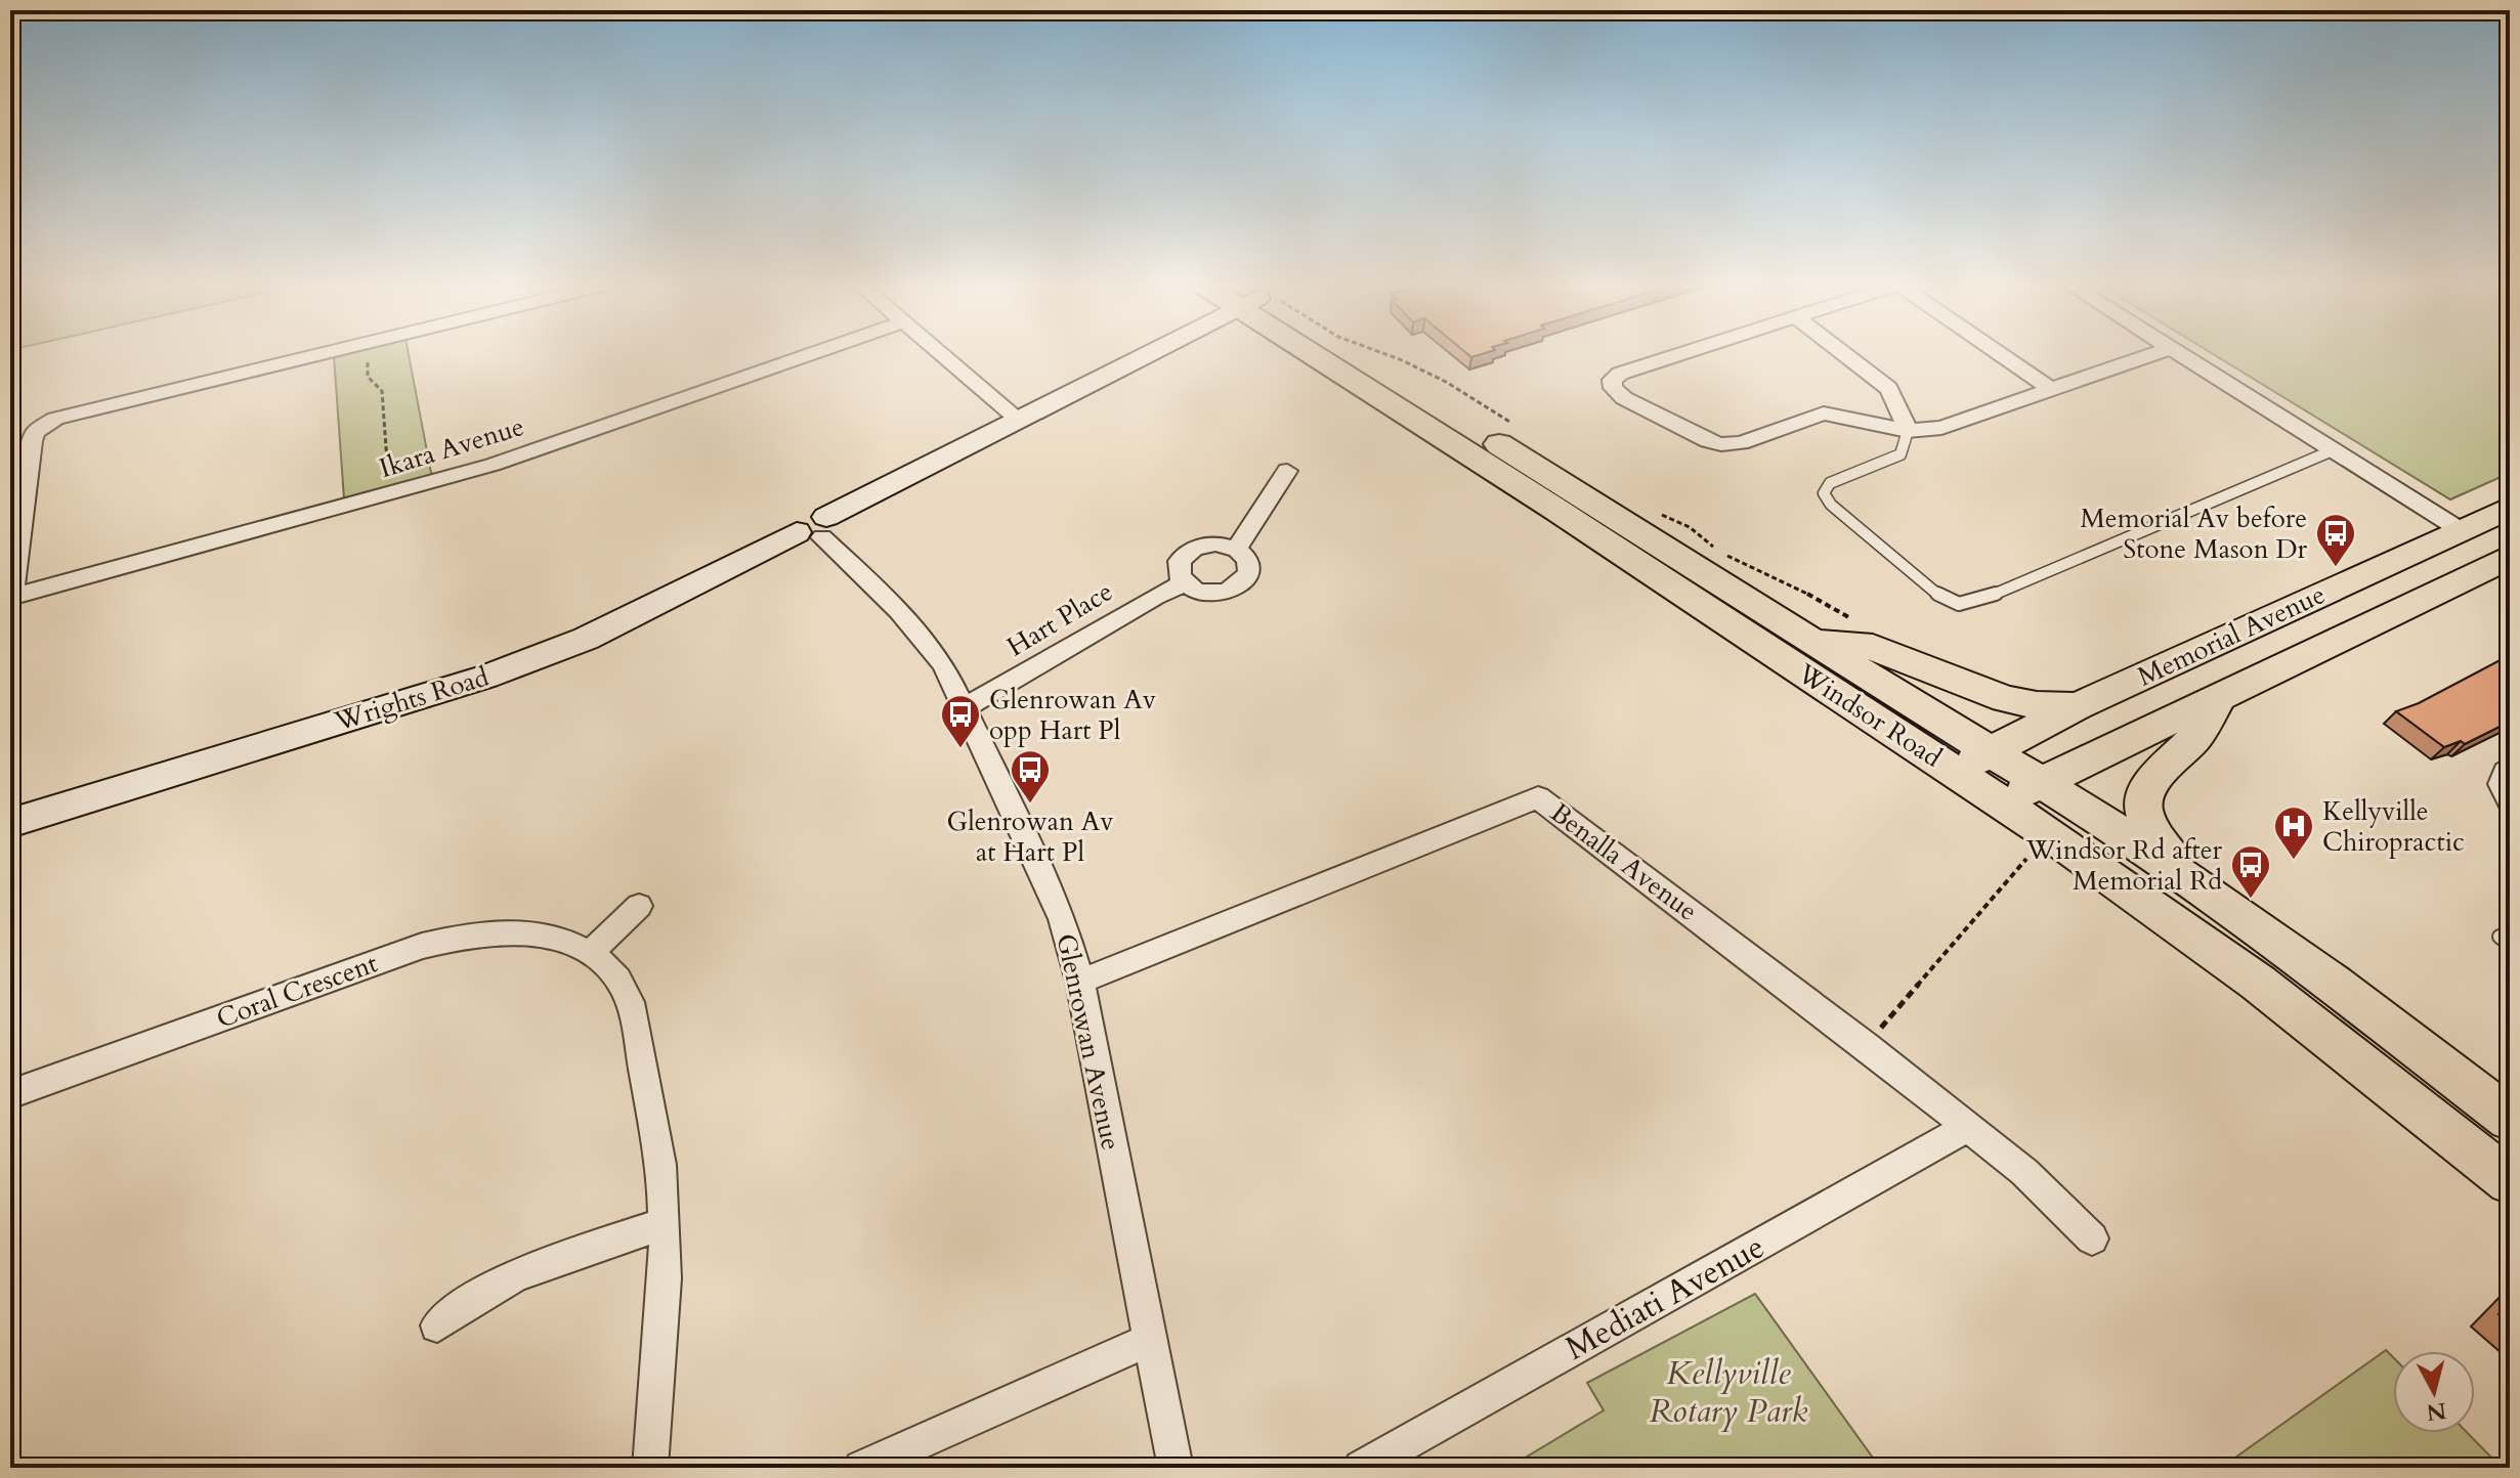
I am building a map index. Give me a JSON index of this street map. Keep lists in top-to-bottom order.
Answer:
{
  "streets": {
    "main road": ["Memorial Avenue", "Windsor Road"],
    "street": [
      "Ikara Avenue",
      "Hart Place",
      "Wrights Road",
      "Benalla Avenue",
      "Coral Crescent",
      "Glenrowan Avenue",
      "Mediati Avenue"
    ]
  },
  "crossings": [
    ["Hart Place", "Glenrowan Avenue"],
    ["Memorial Avenue", "Windsor Road"],
    ["Wrights Road", "Glenrowan Avenue"],
    ["Benalla Avenue", "Glenrowan Avenue"],
    ["Benalla Avenue", "Mediati Avenue"]
  ],
  "parks": ["Kellyville Rotary Park"],
  "places": {
    "bus stop": [
      "Memorial Av before Stone Mason Dr",
      "Glenrowan Av opp Hart Pl",
      "Glenrowan Av at Hart Pl",
      "Windsor Rd after Memorial Rd"
    ],
    "hospital": ["Kellyville Chiropractic"]
  },
  "north": "bottom"
}
